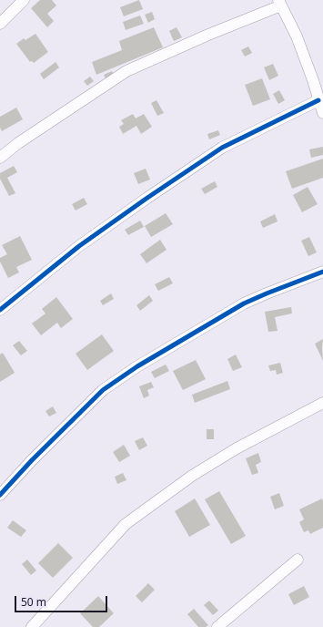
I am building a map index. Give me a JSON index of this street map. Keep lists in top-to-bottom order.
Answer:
{
  "scale_bar": "50 m"
}
